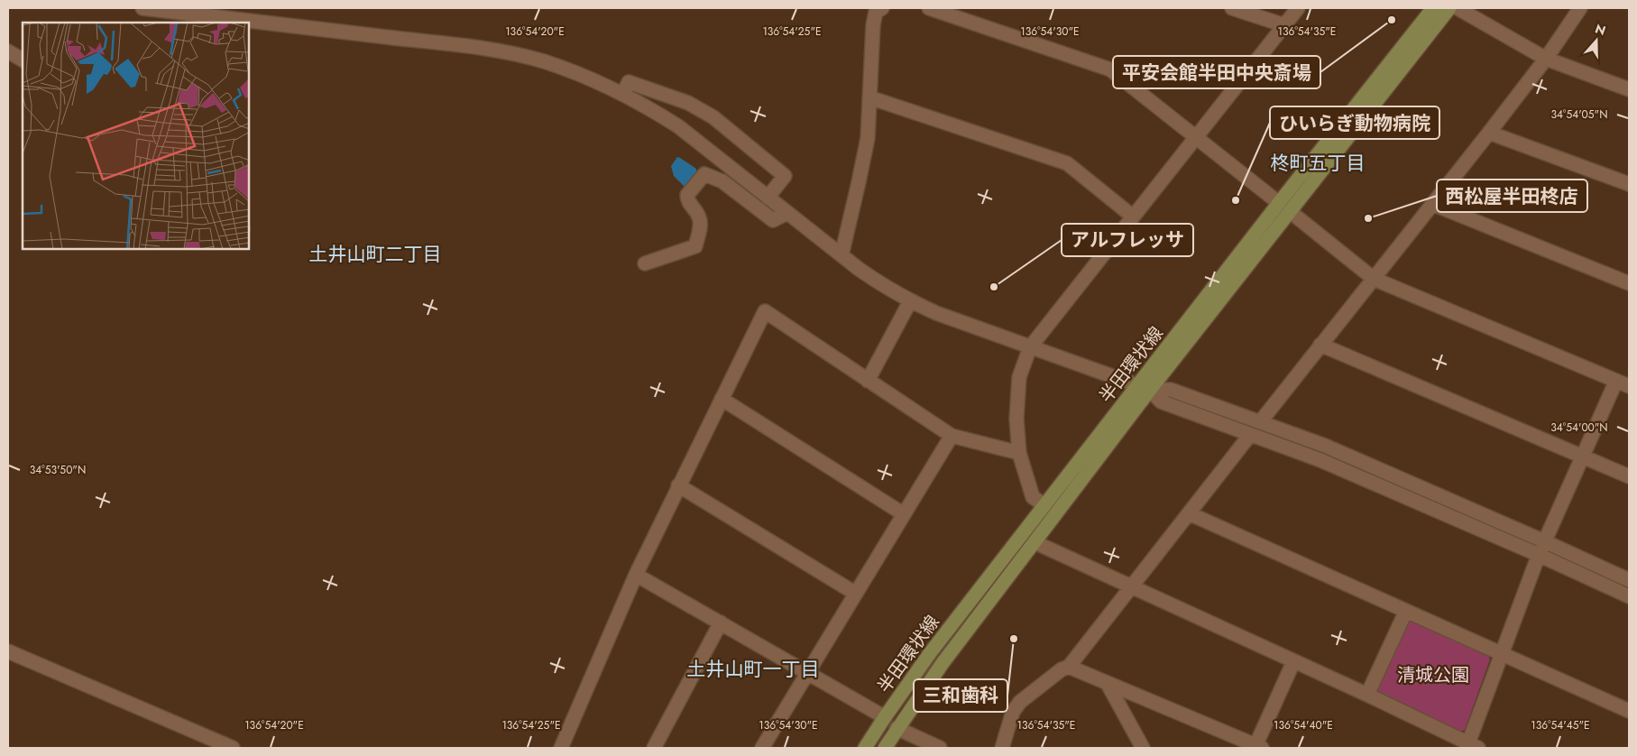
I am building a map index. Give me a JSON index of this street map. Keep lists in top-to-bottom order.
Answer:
{
  "streets": {
    "main road": ["半田環状線"]
  },
  "districts": ["柊町五丁目", "土井山町二丁目", "土井山町一丁目"],
  "parks": ["清城公園"],
  "places": [
    "平安会館半田中央斎場",
    "ひいらぎ動物病院",
    "西松屋半田柊店",
    "アルフレッサ",
    "三和歯科"
  ],
  "north": "top",
  "coordinates": [
    "136°54'25\"E",
    "136°54'35\"E",
    "136°54'20\"E",
    "136°54'30\"E",
    "34°54'05\"N",
    "34°54'00\"N",
    "34°53'50\"N",
    "136°54'40\"E",
    "136°54'45\"E"
  ]
}
